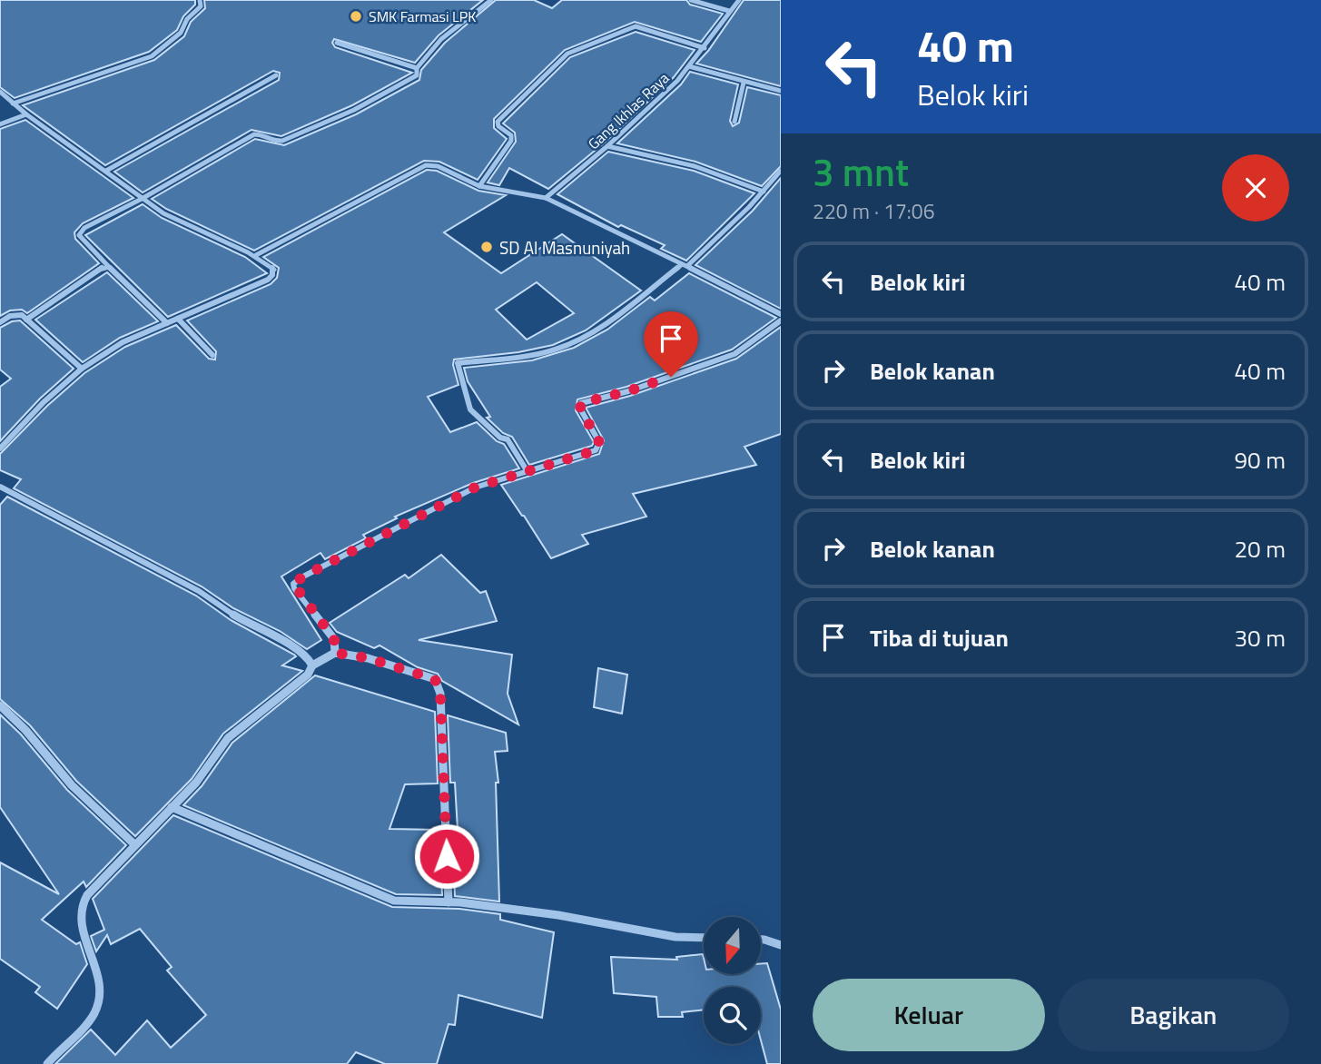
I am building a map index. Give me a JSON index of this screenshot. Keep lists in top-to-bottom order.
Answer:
{
  "streets": {
    "street": ["Gang Ikhlas Raya"]
  },
  "places": ["SMK Farmasi LPK", "SD Al Masnuniyah"],
  "north": "bottom",
  "page": {
    "turn": ["40 m", "Belok kiri"],
    "heading": ["3 mnt", "220 m · 17:06"],
    "list": [
      {
        "name": "Belok kiri",
        "value": "40 m"
      },
      {
        "name": "Belok kanan",
        "value": "40 m"
      },
      {
        "name": "Belok kiri",
        "value": "90 m"
      },
      {
        "name": "Belok kanan",
        "value": "20 m"
      },
      {
        "name": "Tiba di tujuan",
        "value": "30 m"
      }
    ],
    "buttons": ["Keluar", "Bagikan"]
  }
}
